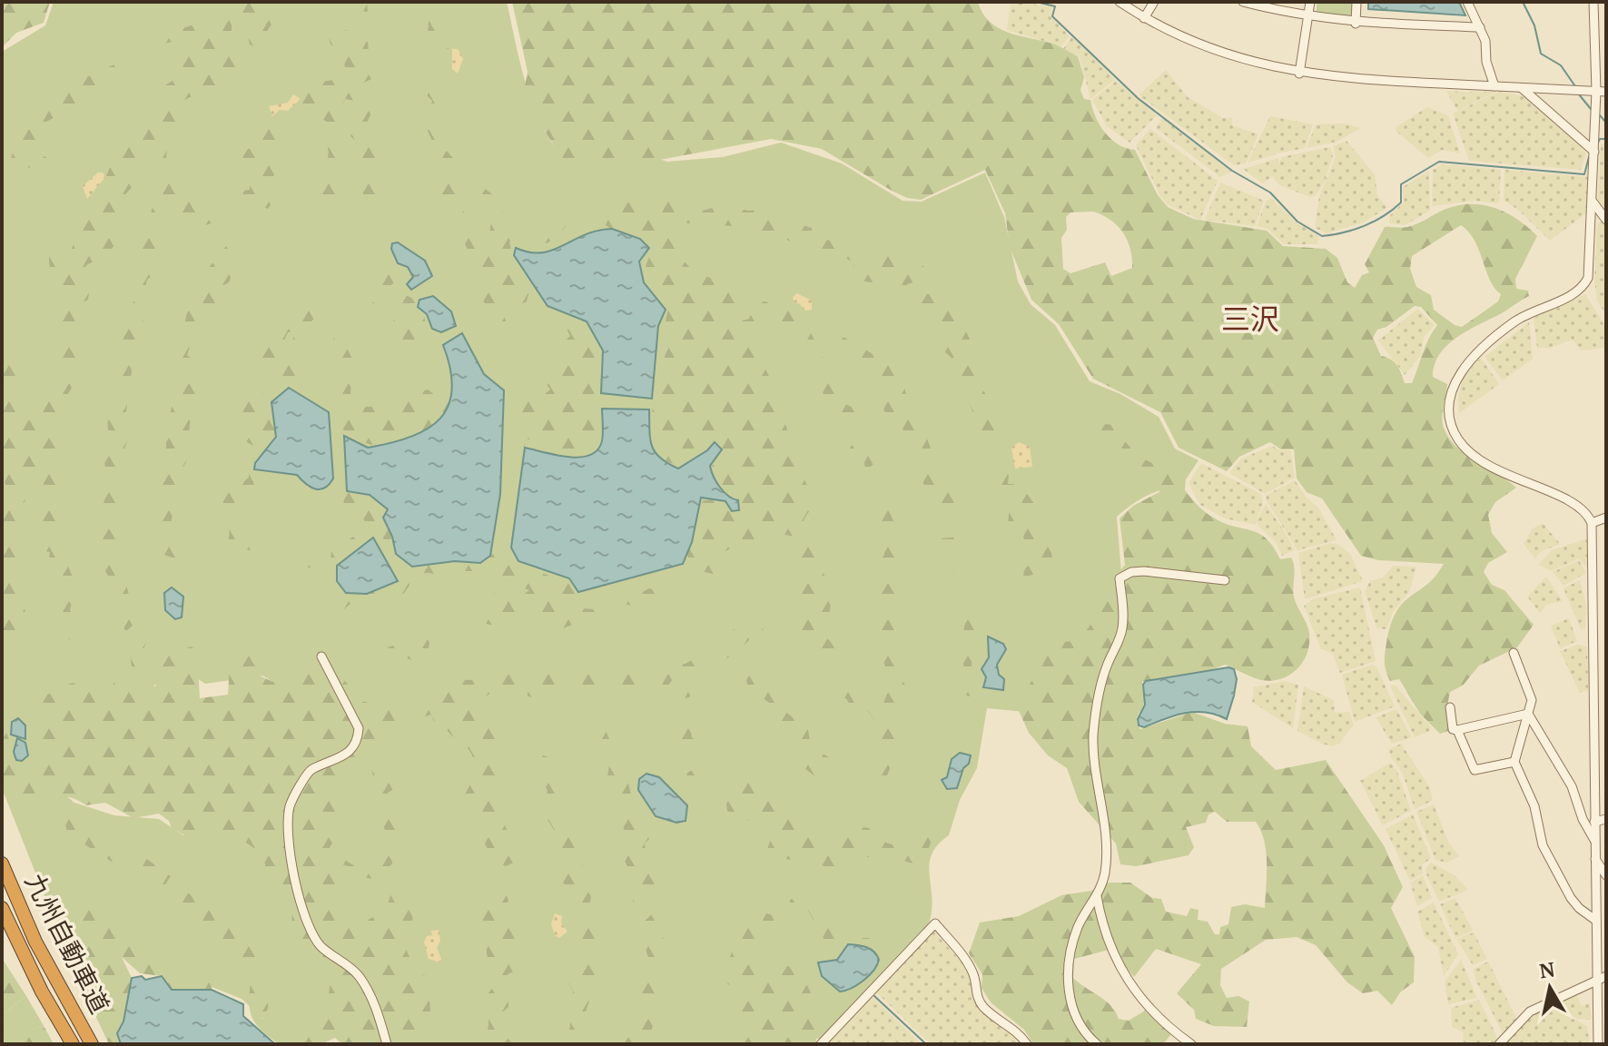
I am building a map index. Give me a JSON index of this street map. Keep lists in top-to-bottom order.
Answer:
{
  "streets": {
    "highway": ["九州自動車道"]
  },
  "districts": ["三沢"],
  "north": "top"
}
